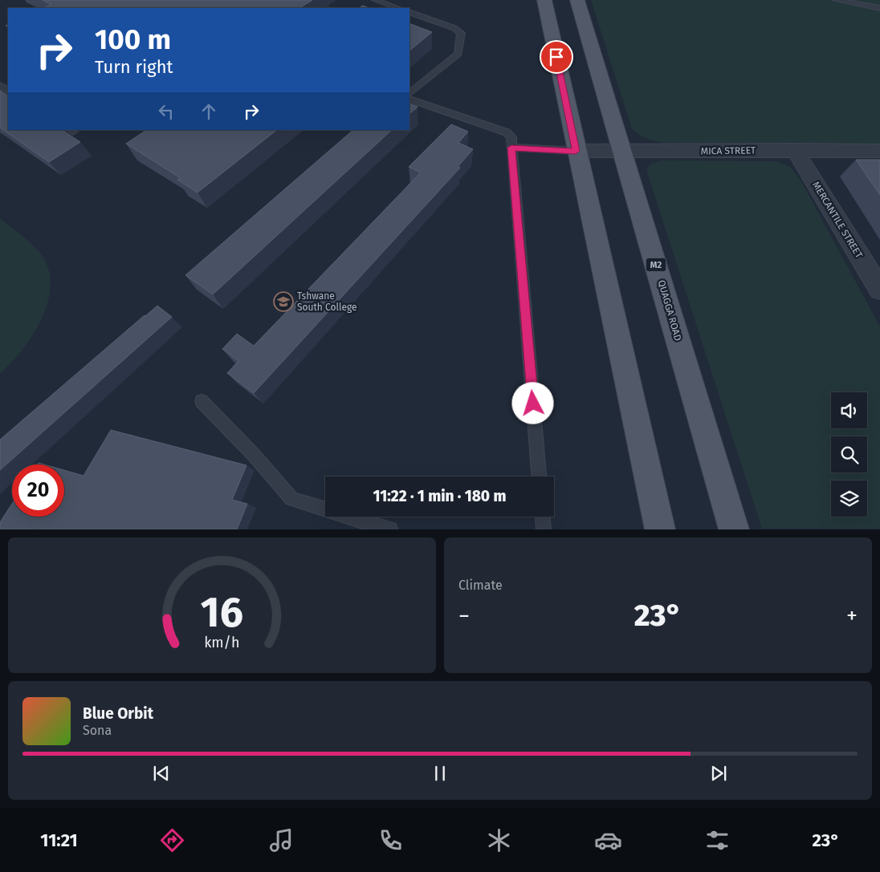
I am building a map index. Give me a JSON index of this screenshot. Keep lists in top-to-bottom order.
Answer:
{
  "streets": {
    "main road": ["M2", "QUAGGA ROAD"],
    "street": ["MICA STREET", "MERCANTILE STREET"]
  },
  "crossings": [
    ["MICA STREET", "MERCANTILE STREET"],
    ["MICA STREET", "QUAGGA ROAD"]
  ],
  "places": {
    "school or university": ["Tshwane South College"]
  },
  "page": {
    "turn": ["100 m", "Turn right"],
    "limit": "20",
    "trip": "11:22 · 1 min · 180 m",
    "tile": "Climate",
    "heat": ["−", "23°", "+"],
    "song": ["Blue Orbit", "Sona"],
    "tabs": ["11:21", "23°"],
    "gauge": ["16", "km/h"]
  }
}
